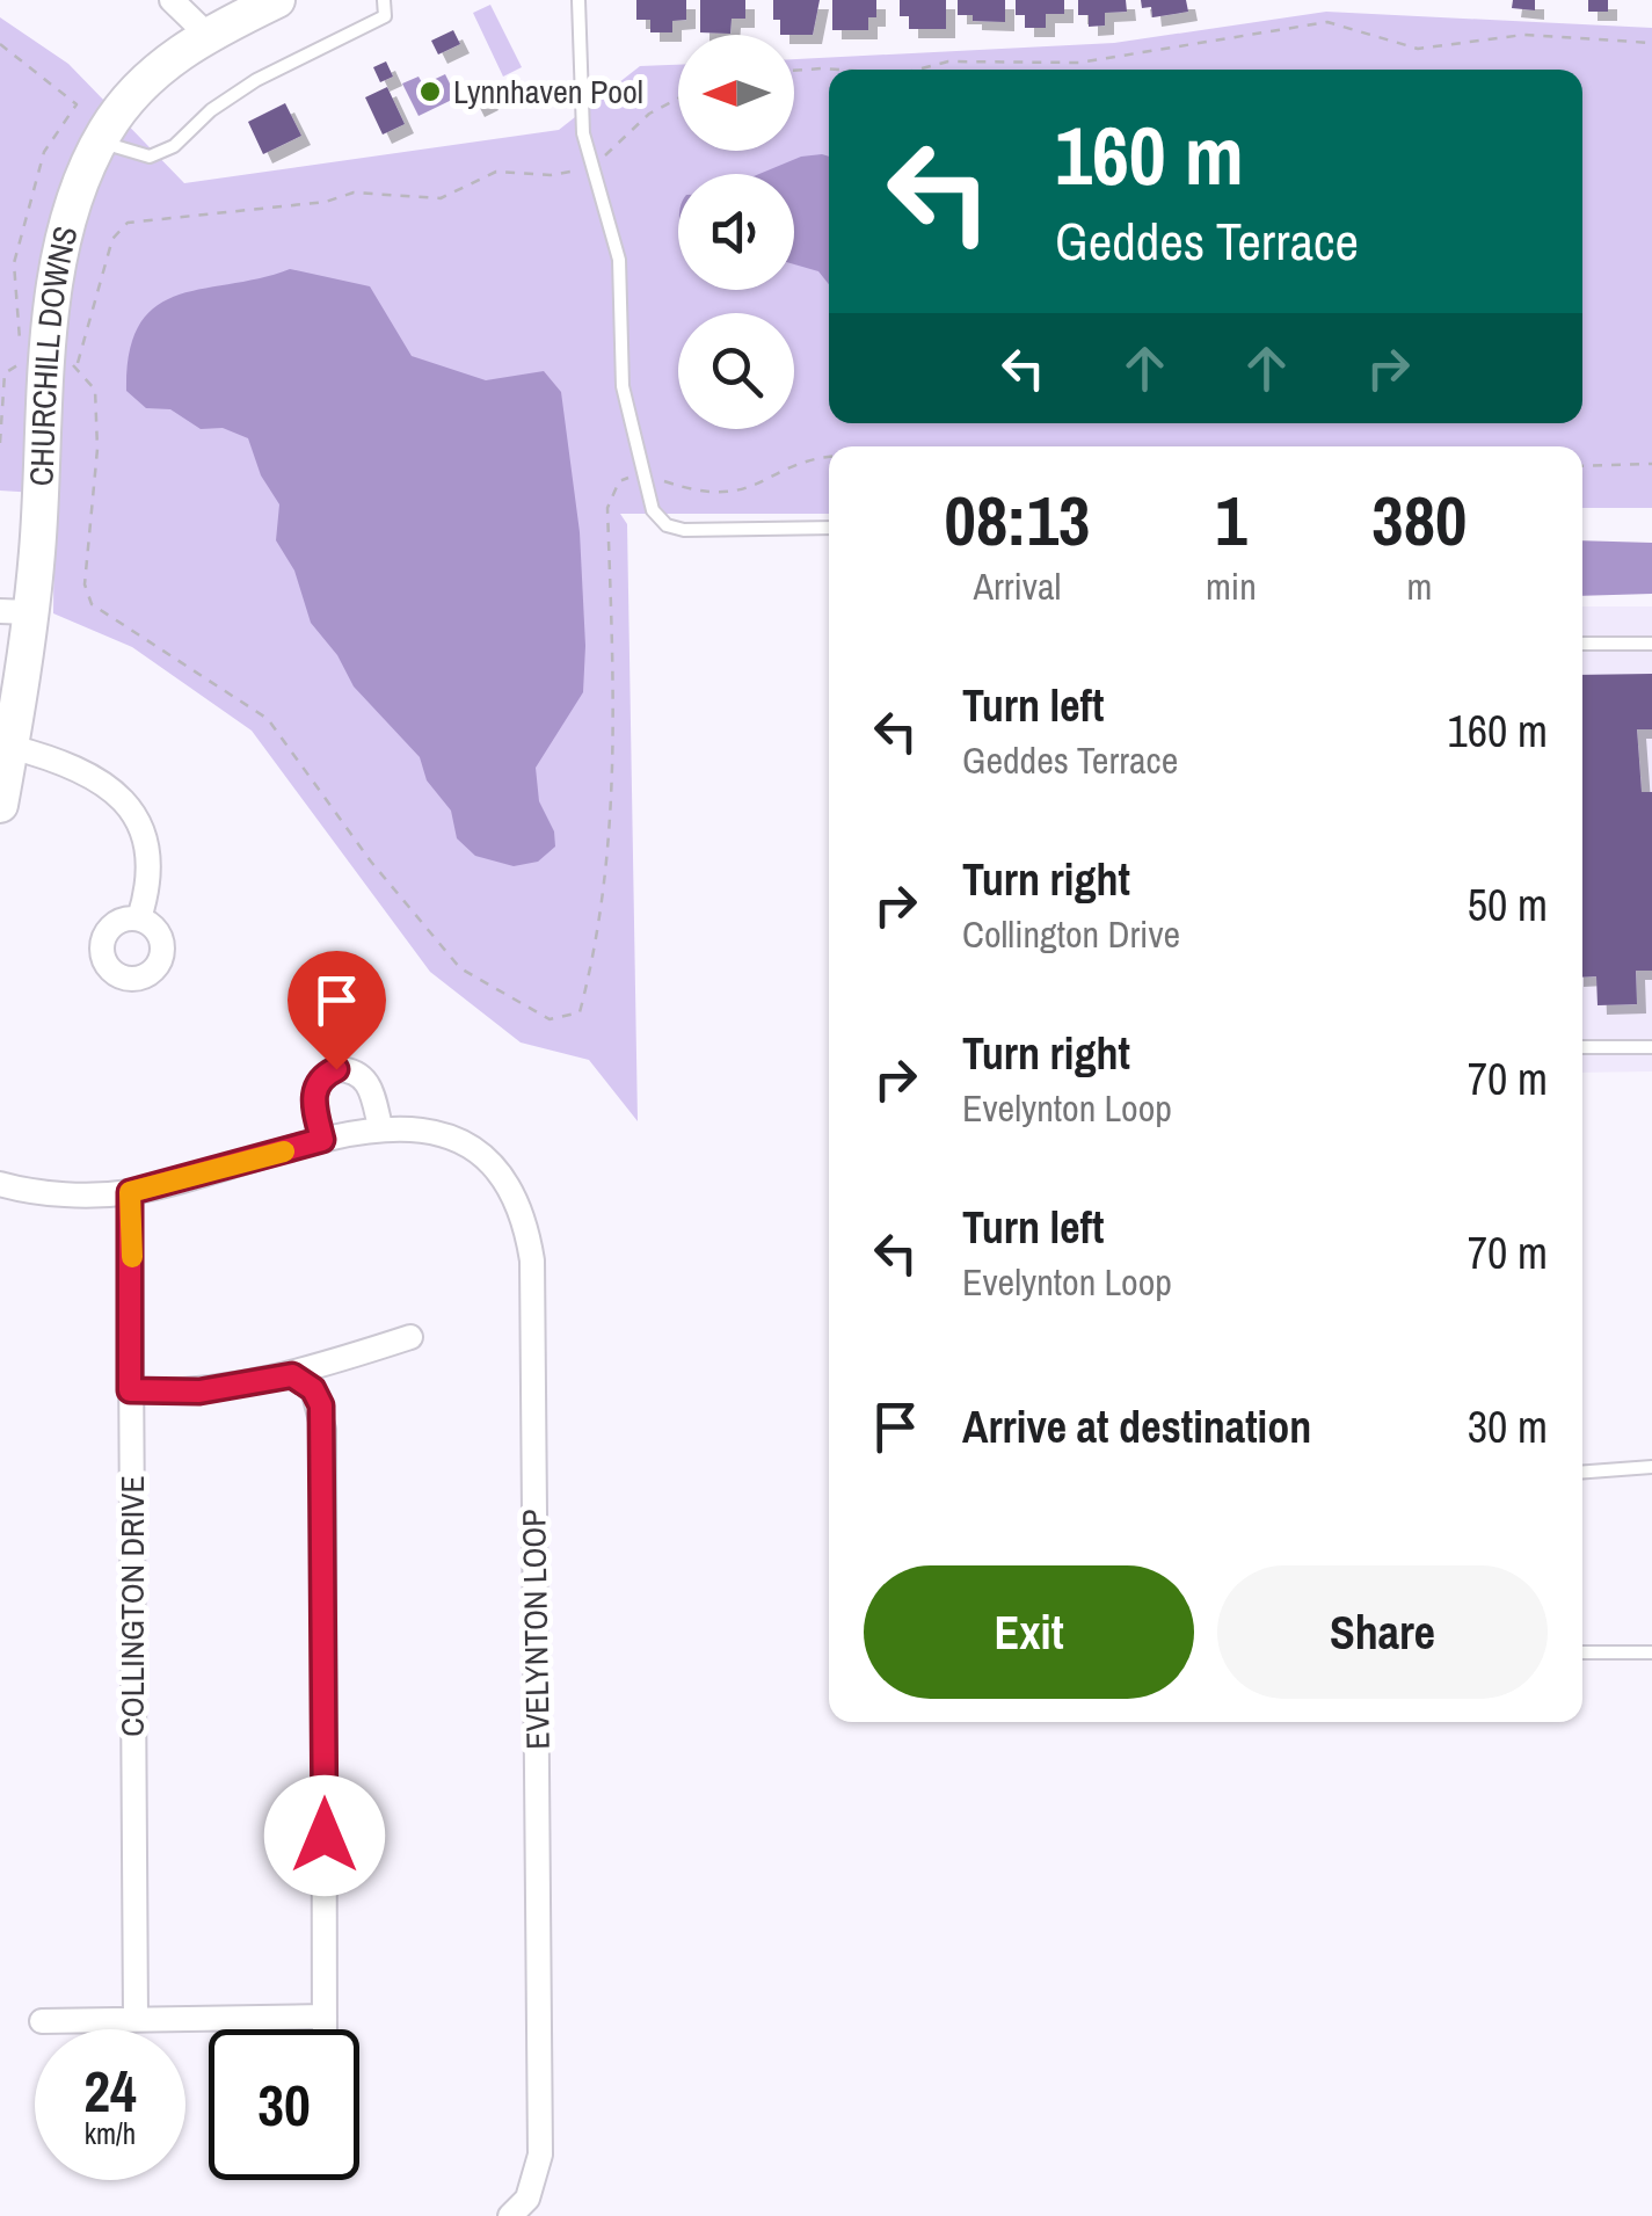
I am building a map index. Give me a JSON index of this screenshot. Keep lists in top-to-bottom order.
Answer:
{
  "streets": {
    "street": ["CHURCHILL DOWNS", "COLLINGTON DRIVE", "EVELYNTON LOOP"]
  },
  "crossings": [
    ["COLLINGTON DRIVE", "EVELYNTON LOOP"]
  ],
  "places": ["Lynnhaven Pool"],
  "north": "left",
  "page": {
    "turn": ["160 m", "Geddes Terrace"],
    "eta": [
      "08:13",
      "Arrival",
      "1",
      "min",
      "380",
      "m"
    ],
    "list": [
      {
        "name": "Turn left",
        "note": "Geddes Terrace",
        "value": "160 m"
      },
      {
        "name": "Turn right",
        "note": "Collington Drive",
        "value": "50 m"
      },
      {
        "name": "Turn right",
        "note": "Evelynton Loop",
        "value": "70 m"
      },
      {
        "name": "Turn left",
        "note": "Evelynton Loop",
        "value": "70 m"
      },
      {
        "name": "Arrive at destination",
        "value": "30 m"
      }
    ],
    "buttons": ["Exit", "Share"],
    "speed": "24 km/h",
    "limit": "30"
  }
}
